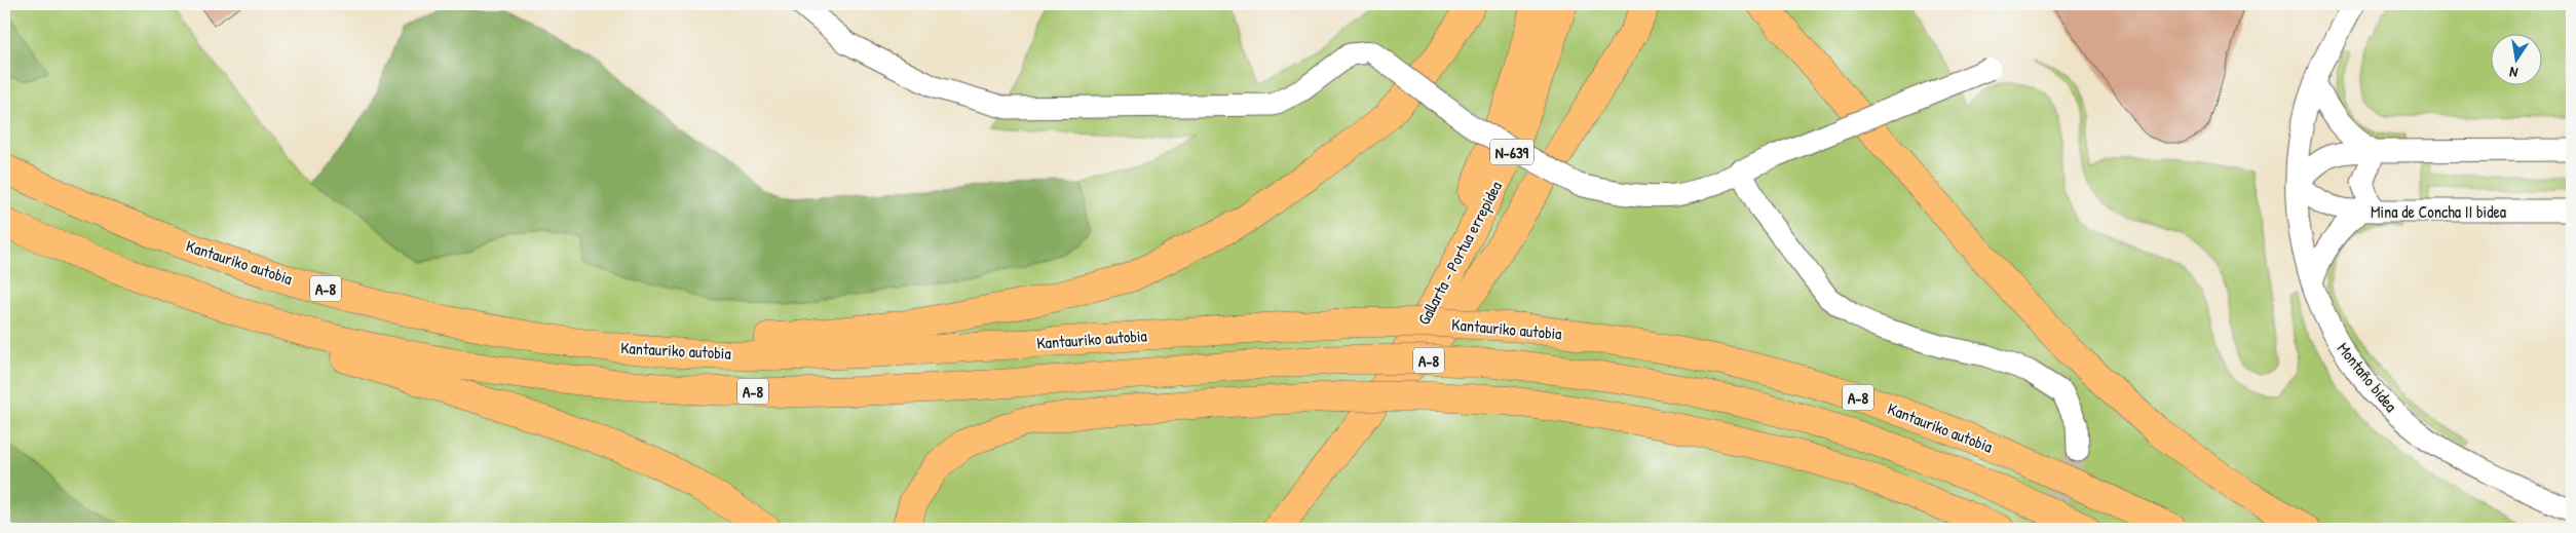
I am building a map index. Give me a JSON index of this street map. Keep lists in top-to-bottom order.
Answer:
{
  "streets": {
    "highway": [
      "N-639",
      "Gallarta - Portua errepidea",
      "Kantauriko autobia",
      "A-8"
    ],
    "street": ["Mina de Concha II bidea", "Montaño bidea"]
  },
  "crossings": [
    ["Mina de Concha II bidea", "Montaño bidea"]
  ],
  "north": "bottom"
}
